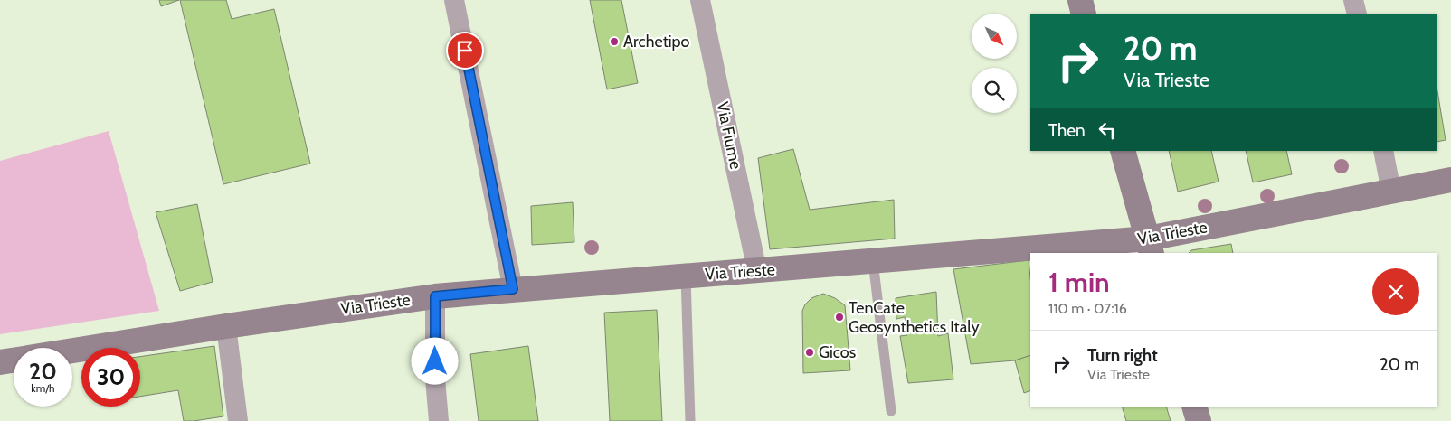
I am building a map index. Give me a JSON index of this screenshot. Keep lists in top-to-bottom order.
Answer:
{
  "streets": {
    "street": ["Via Fiume", "Via Trieste"]
  },
  "crossings": [
    ["Via Fiume", "Via Trieste"]
  ],
  "places": ["Archetipo", "TenCate Geosynthetics Italy", "Gicos"],
  "north": "bottom right",
  "page": {
    "turn": ["20 m", "Via Trieste"],
    "then": "Then",
    "heading": ["1 min", "110 m · 07:16"],
    "list": [
      {
        "name": "Turn right",
        "note": "Via Trieste",
        "value": "20 m"
      }
    ],
    "speed": "20 km/h",
    "limit": "30"
  }
}
